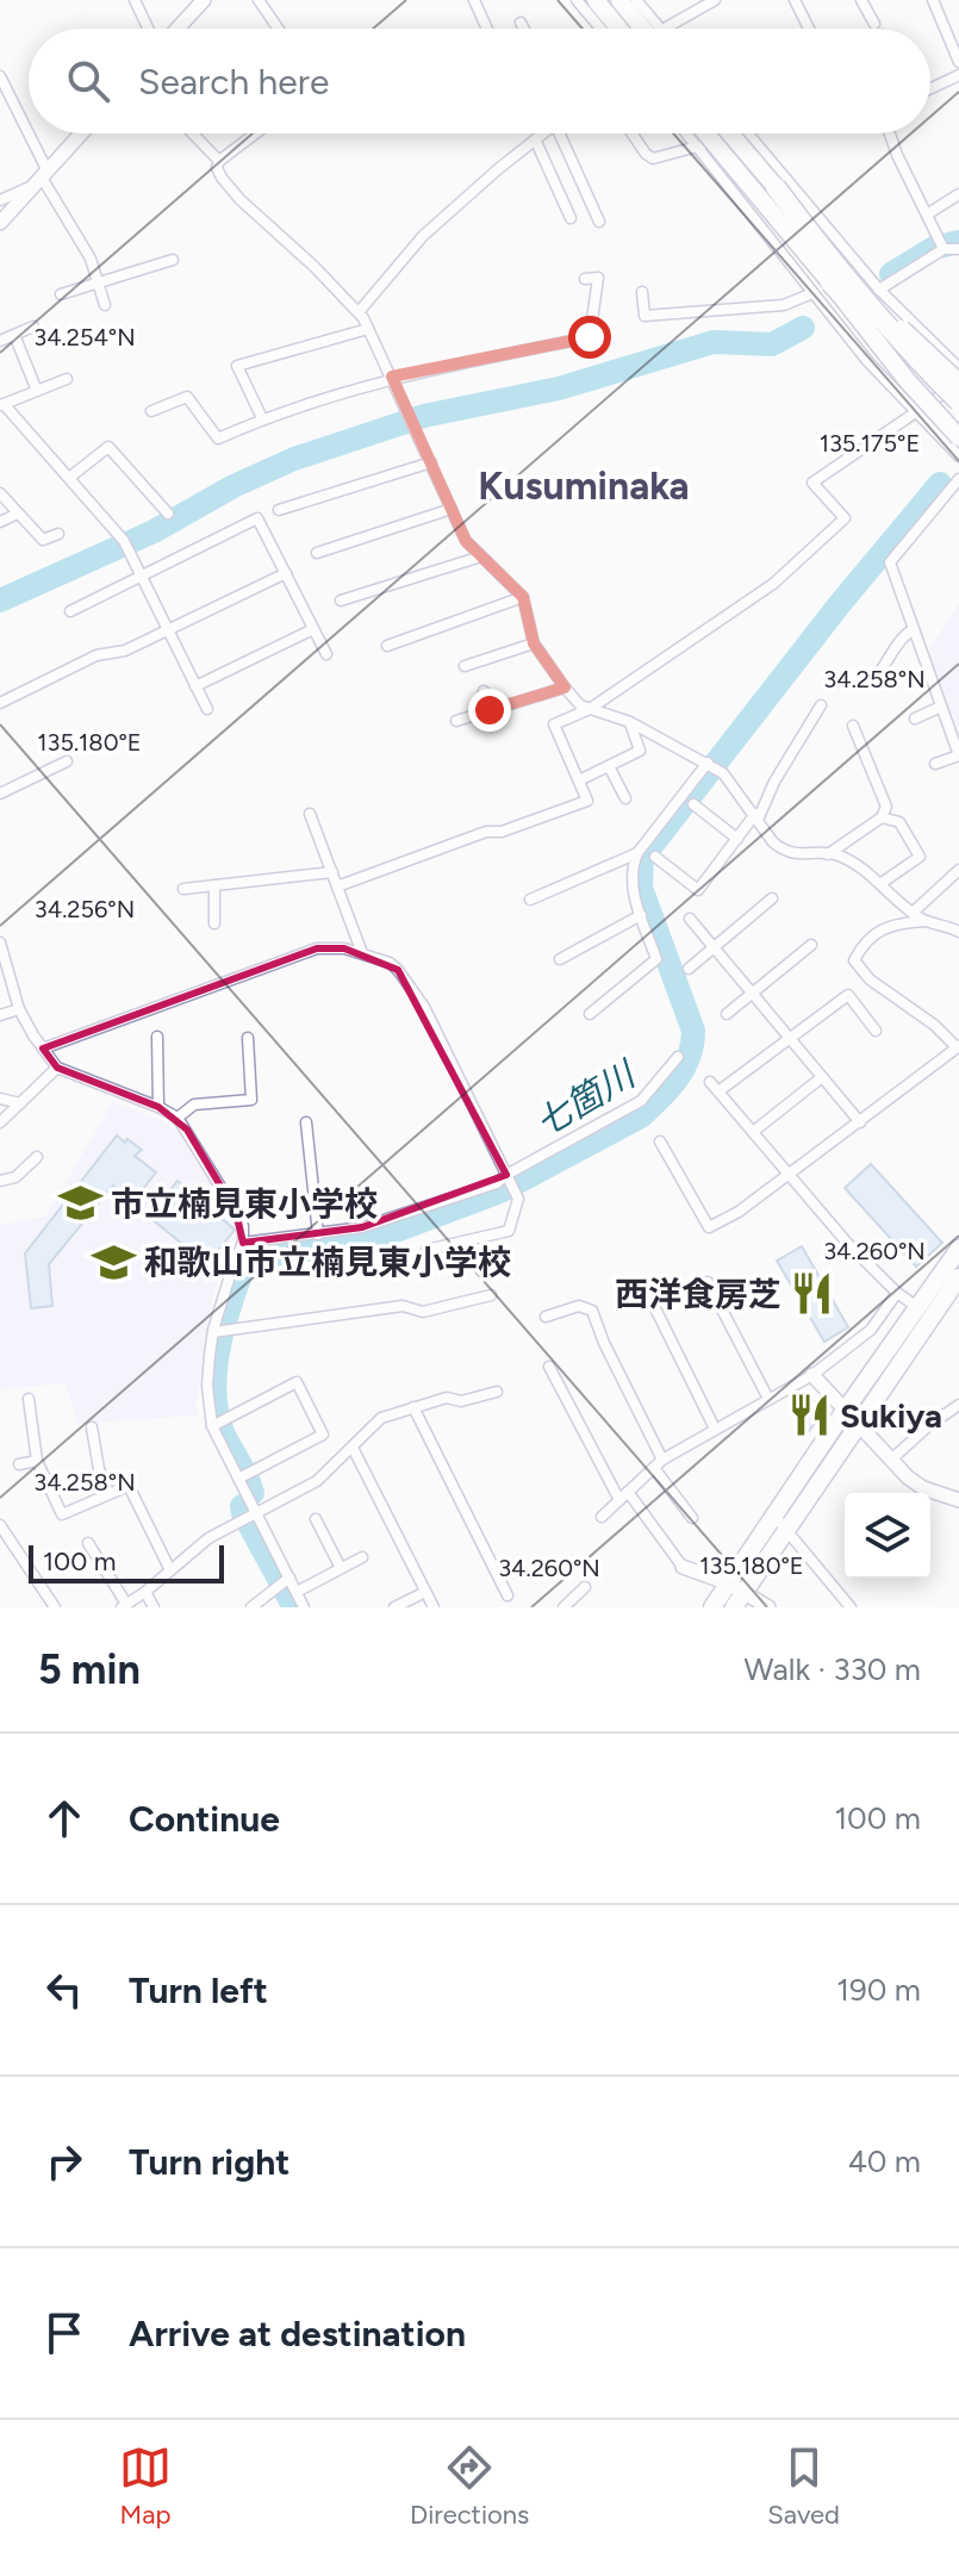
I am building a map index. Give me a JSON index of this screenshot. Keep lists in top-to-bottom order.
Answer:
{
  "districts": ["Kusuminaka"],
  "water": ["七箇川"],
  "places": {
    "school or university": ["市立楠見東小学校", "和歌山市立楠見東小学校"],
    "restaurant": ["西洋食房芝", "Sukiya"]
  },
  "scale_bar": "100 m",
  "page": {
    "search": "Search here",
    "scale": "100 m",
    "heading": ["5 min", "Walk · 330 m"],
    "list": [
      ["Continue", "100 m"],
      ["Turn left", "190 m"],
      ["Turn right", "40 m"],
      "Arrive at destination"
    ],
    "nav": ["Map", "Directions", "Saved"]
  },
  "coordinates": [
    "34.254°N",
    "135.175°E",
    "34.258°N",
    "135.180°E",
    "34.256°N",
    "34.260°N"
  ]
}
